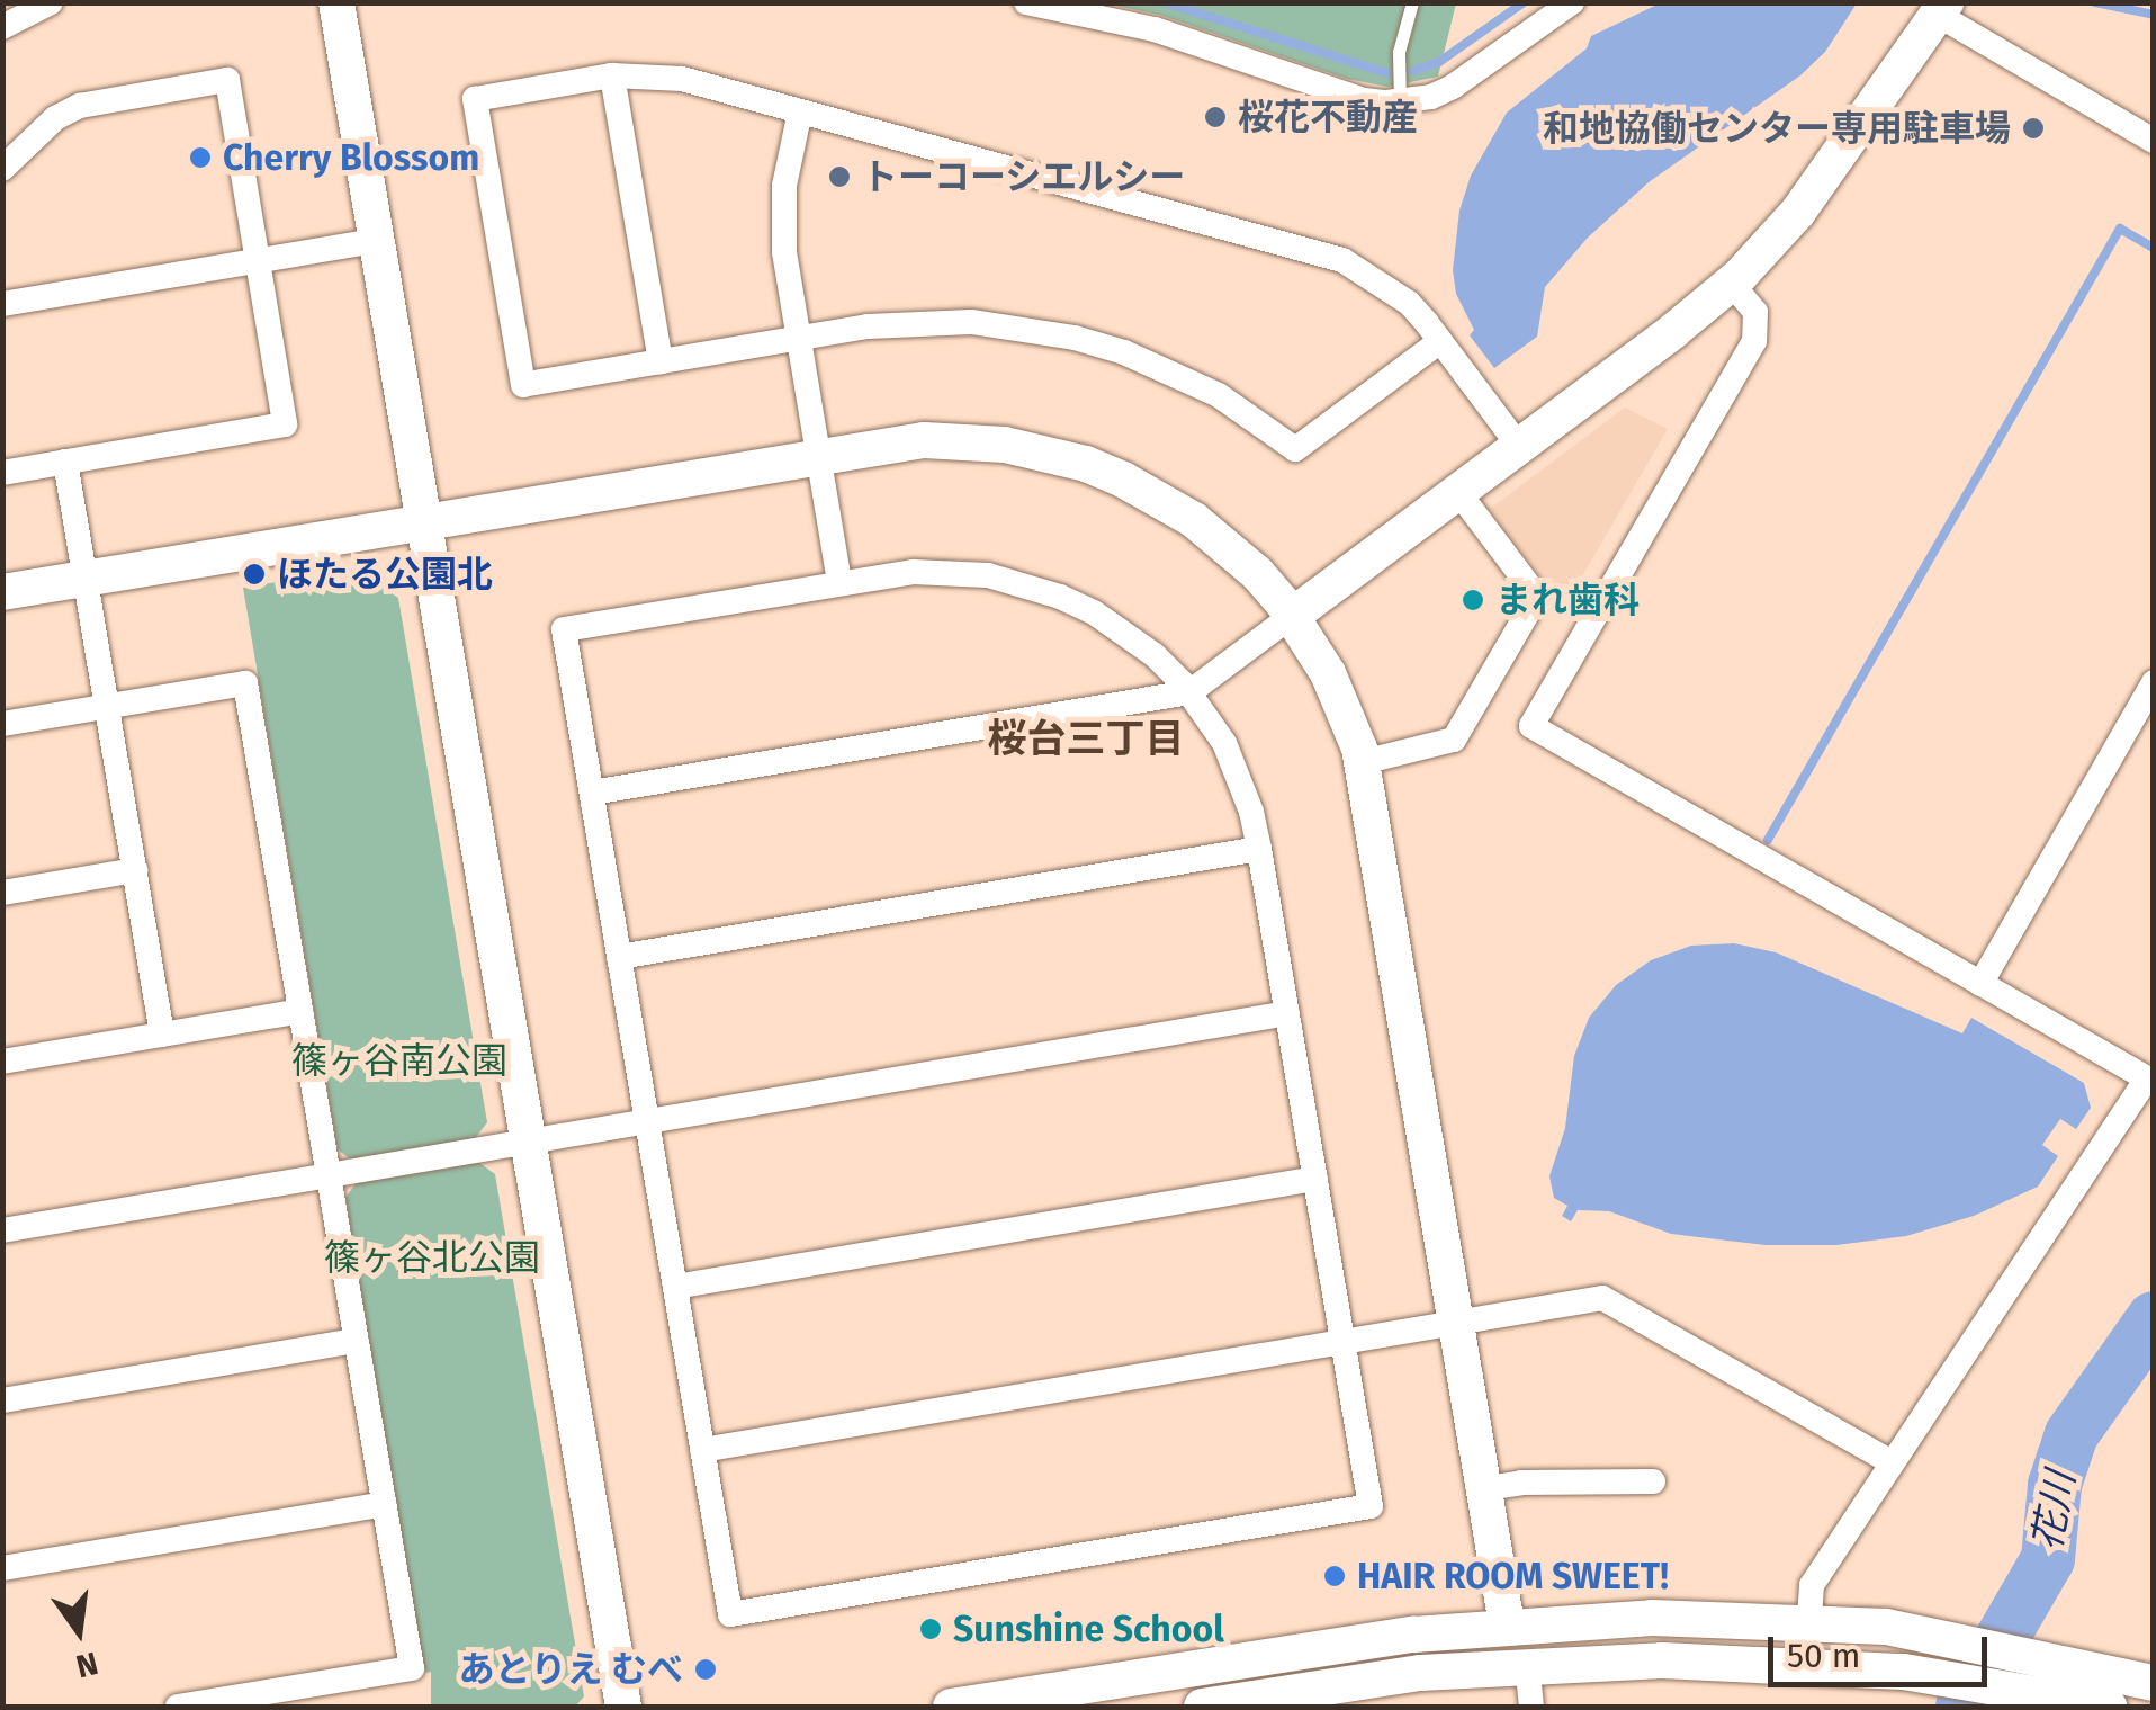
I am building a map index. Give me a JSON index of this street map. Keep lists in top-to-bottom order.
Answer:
{
  "districts": ["桜台三丁目"],
  "water": ["花川"],
  "parks": ["篠ヶ谷南公園", "篠ヶ谷北公園"],
  "places": [
    "桜花不動産",
    "和地協働センター専用駐車場",
    "Cherry Blossom",
    "トーコーシエルシー",
    "ほたる公園北",
    "まれ歯科",
    "HAIR ROOM SWEET!",
    "Sunshine School",
    "あとりえ むべ"
  ],
  "scale_bar": "50 m",
  "north": "bottom"
}
